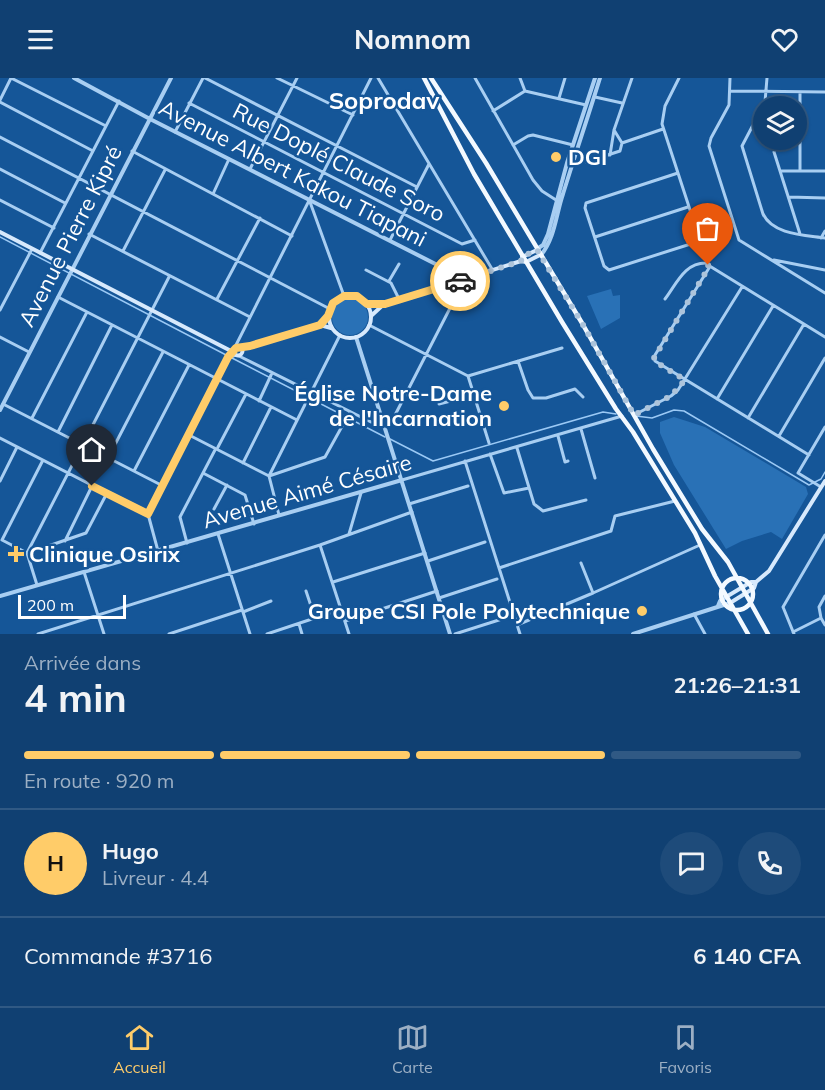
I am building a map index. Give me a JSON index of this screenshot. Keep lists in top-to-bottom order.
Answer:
{
  "streets": {
    "street": [
      "Rue Doplé Claude Soro",
      "Avenue Albert Kakou Tiapani",
      "Avenue Pierre Kipré",
      "Avenue Aimé Césaire"
    ]
  },
  "crossings": [
    ["Avenue Albert Kakou Tiapani", "Avenue Pierre Kipré"]
  ],
  "districts": ["Soprodav"],
  "places": {
    "other": ["DGI", "Église Notre-Dame de l'Incarnation", "Groupe CSI Pole Polytechnique"],
    "health": ["Clinique Osirix"]
  },
  "scale_bar": "200 m",
  "page": {
    "header": "Nomnom",
    "scale": "200 m",
    "heading": ["4 min", "Arrivée dans", "21:26–21:31"],
    "panel": [
      "Hugo",
      "Livreur · 4.4",
      "Commande #3716",
      "6 140 CFA"
    ],
    "bar": "En route · 920 m",
    "round": "H",
    "tabs": ["Accueil", "Carte", "Favoris"]
  }
}
